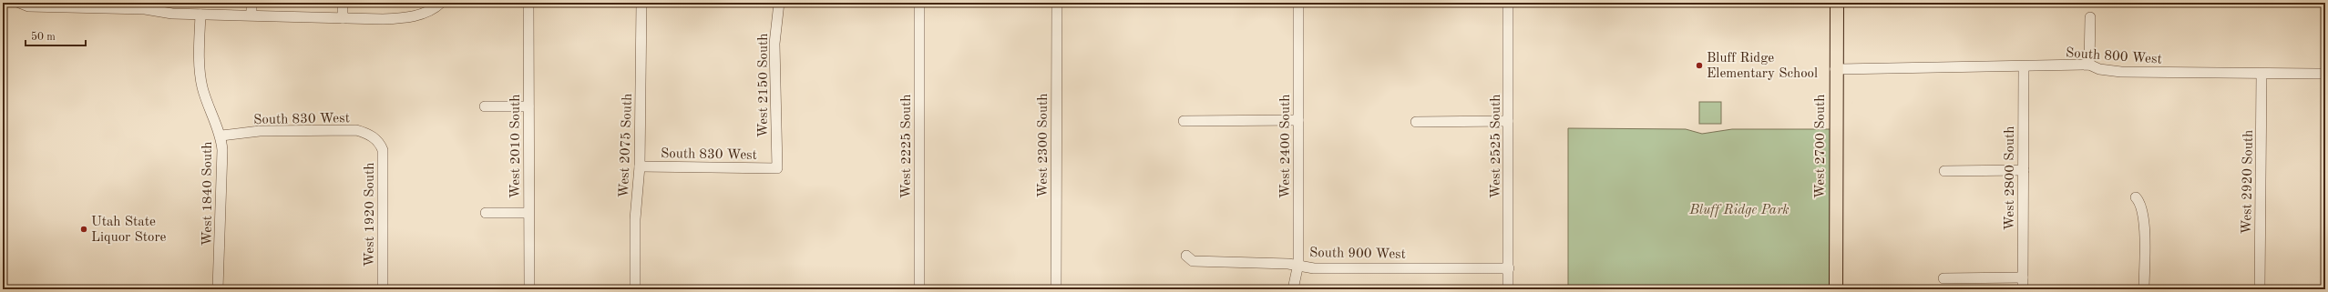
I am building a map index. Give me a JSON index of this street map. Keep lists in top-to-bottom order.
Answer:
{
  "streets": {
    "main road": ["West 2700 South"],
    "street": [
      "South 800 West",
      "West 2150 South",
      "South 830 West",
      "West 2075 South",
      "West 2300 South",
      "West 2010 South",
      "West 2225 South",
      "West 2400 South",
      "West 2525 South",
      "West 2800 South",
      "West 2920 South",
      "West 1840 South",
      "West 1920 South",
      "South 900 West"
    ]
  },
  "crossings": [
    ["South 800 West", "West 2700 South"],
    ["South 800 West", "West 2800 South"],
    ["South 800 West", "West 2920 South"],
    ["West 2150 South", "South 830 West"],
    ["South 830 West", "West 2075 South"],
    ["South 830 West", "West 1840 South"],
    ["South 830 West", "West 1920 South"],
    ["West 2400 South", "South 900 West"],
    ["West 2525 South", "South 900 West"]
  ],
  "parks": ["Bluff Ridge Park"],
  "places": ["Bluff Ridge Elementary School", "Utah State Liquor Store"],
  "scale_bar": "50 m"
}
